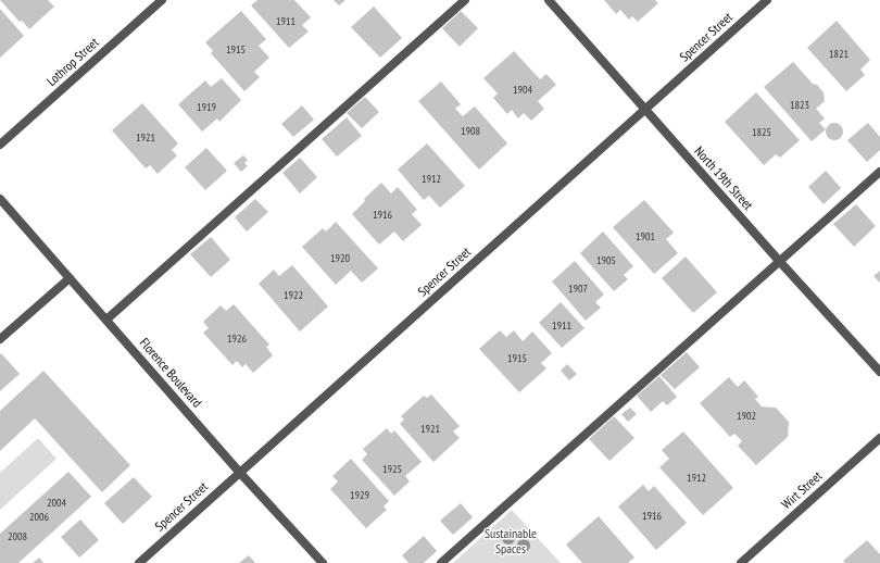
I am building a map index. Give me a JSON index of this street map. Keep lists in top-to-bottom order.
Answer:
{
  "streets": {
    "street": [
      "Spencer Street",
      "Lothrop Street",
      "North 19th Street",
      "Florence Boulevard",
      "Wirt Street"
    ]
  },
  "crossings": [
    ["Spencer Street", "North 19th Street"],
    ["Spencer Street", "Florence Boulevard"]
  ],
  "parks": ["Sustainable Spaces"],
  "house_numbers": [
    "1911",
    "1915",
    "1821",
    "1904",
    "1823",
    "1919",
    "1908",
    "1825",
    "1921",
    "1912",
    "1916",
    "1901",
    "1920",
    "1905",
    "1907",
    "1922",
    "1911",
    "1926",
    "1915",
    "1902",
    "1921",
    "1925",
    "1912",
    "1929",
    "2004",
    "1916",
    "2006",
    "2008"
  ]
}
